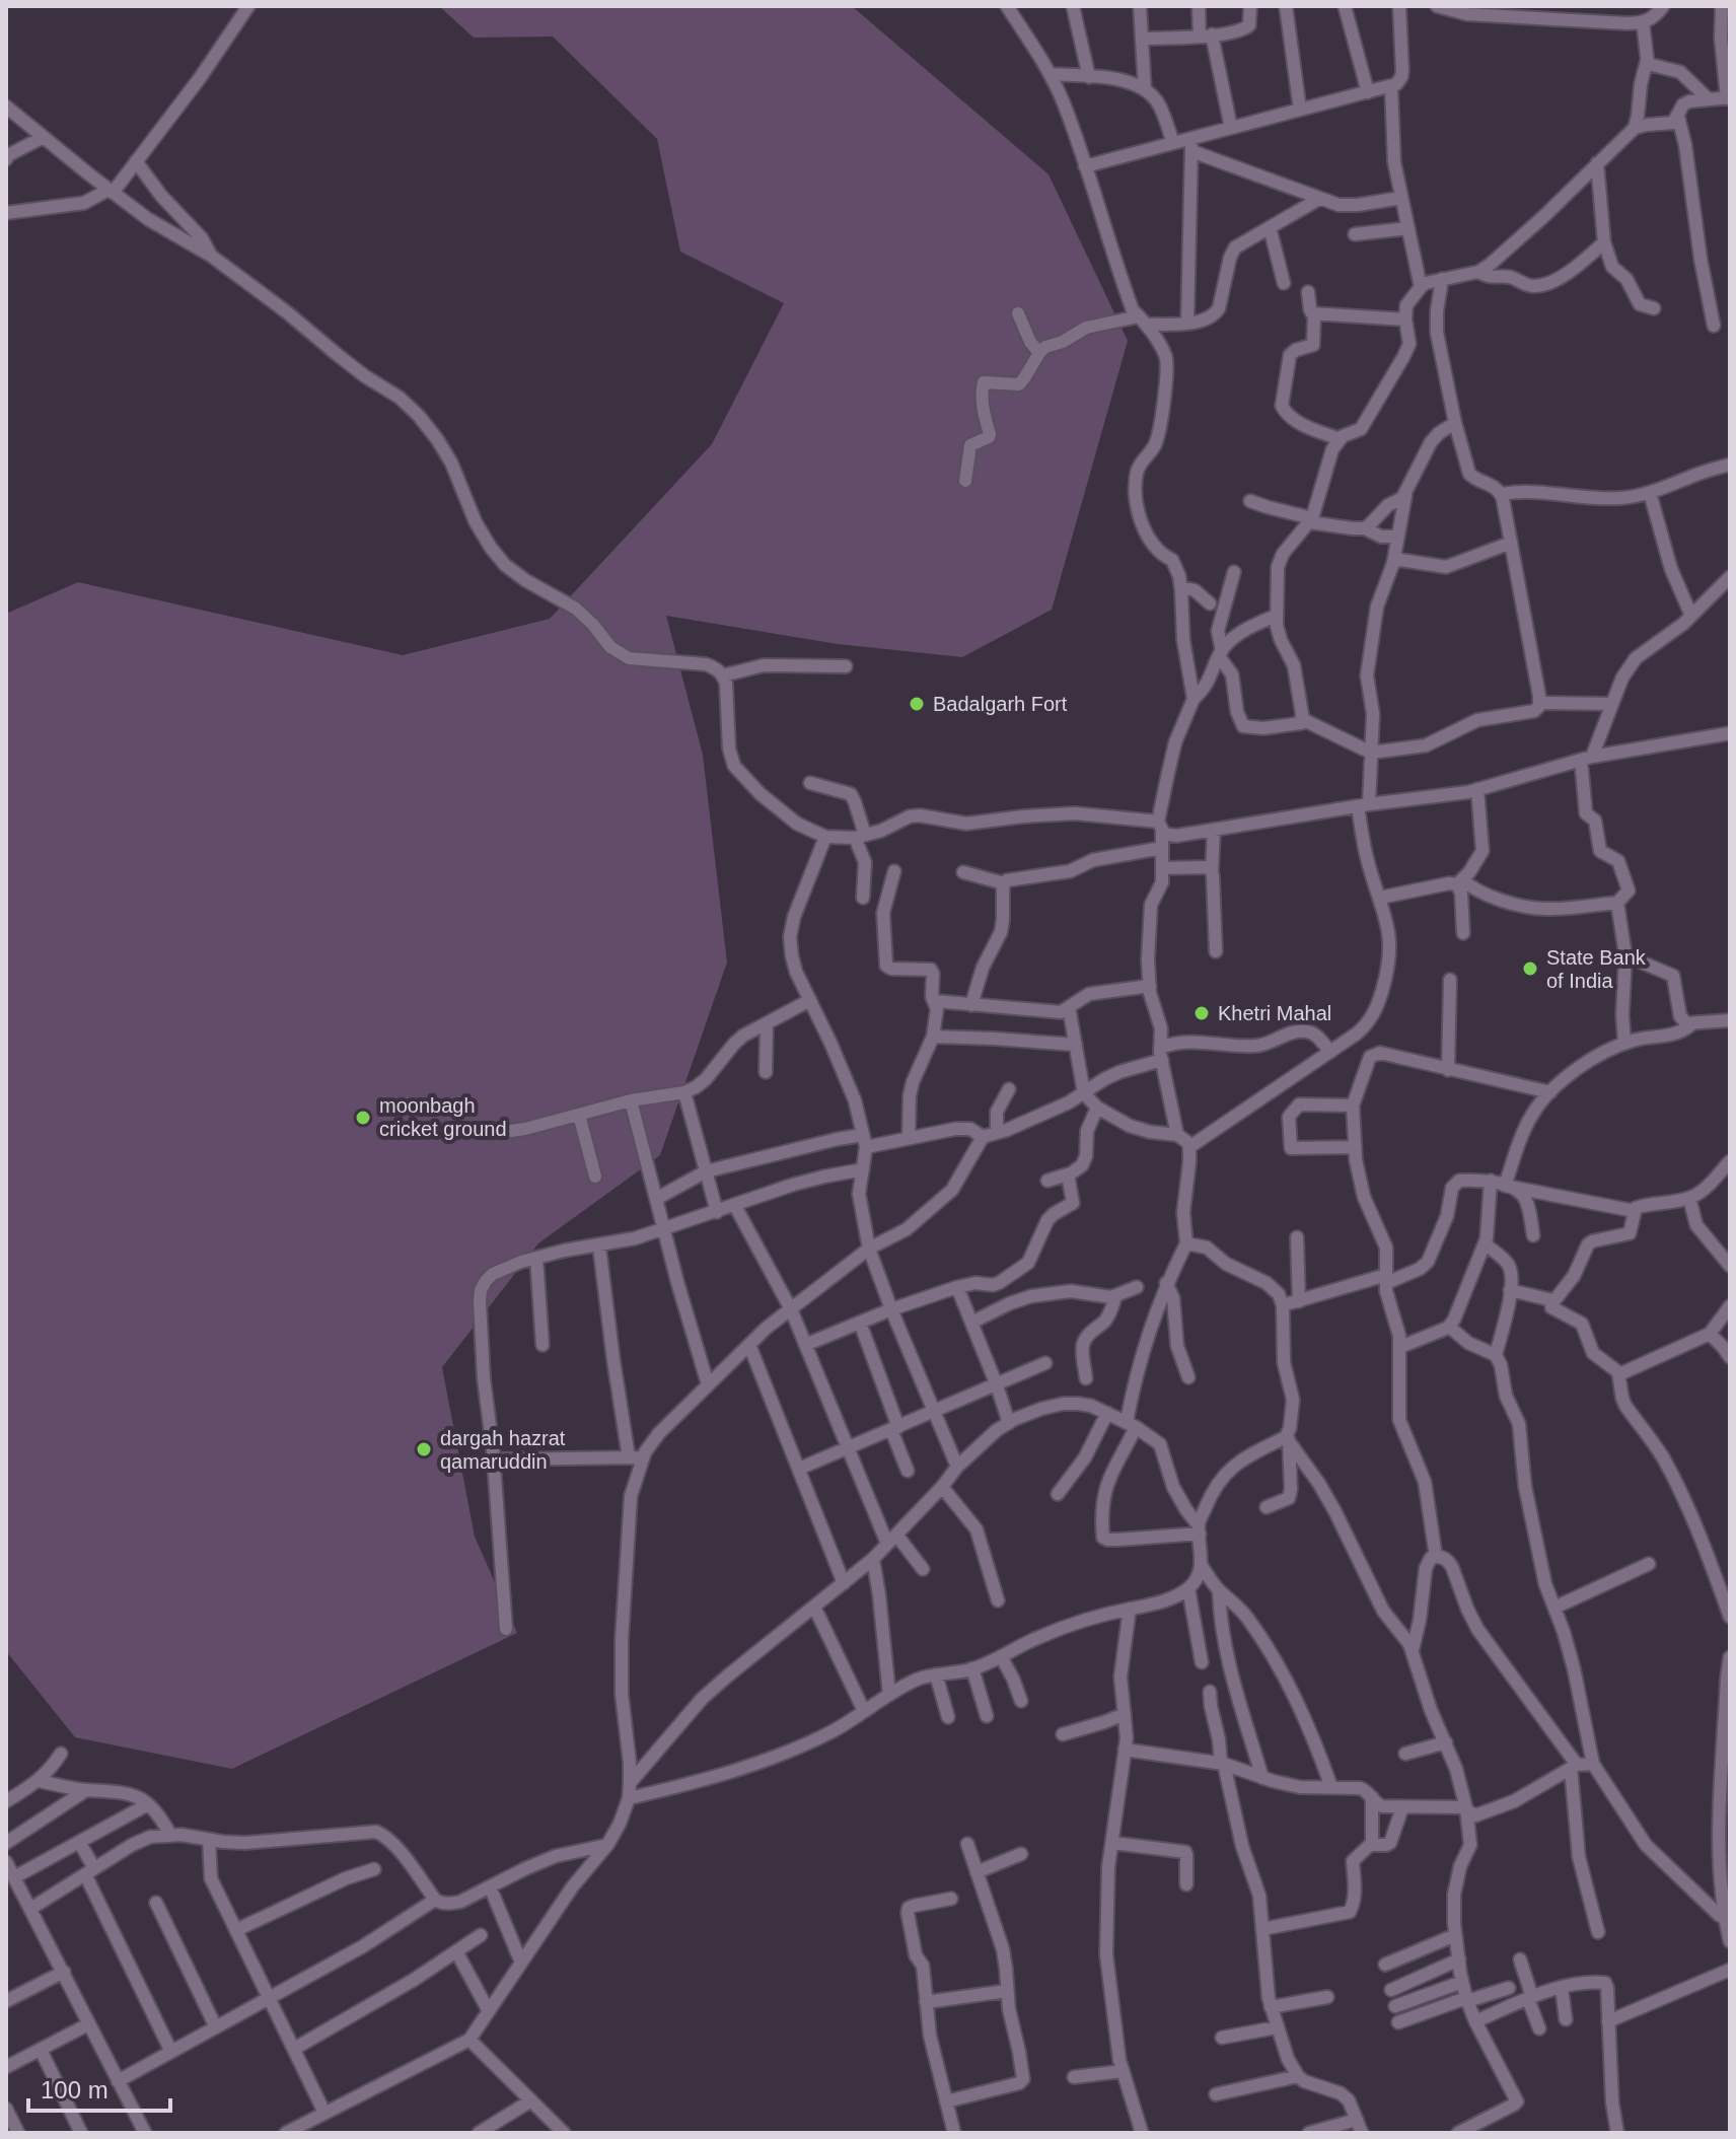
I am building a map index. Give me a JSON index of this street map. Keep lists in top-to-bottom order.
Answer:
{
  "places": [
    "Badalgarh Fort",
    "State Bank of India",
    "Khetri Mahal",
    "moonbagh cricket ground",
    "dargah hazrat qamaruddin"
  ],
  "scale_bar": "100 m"
}
